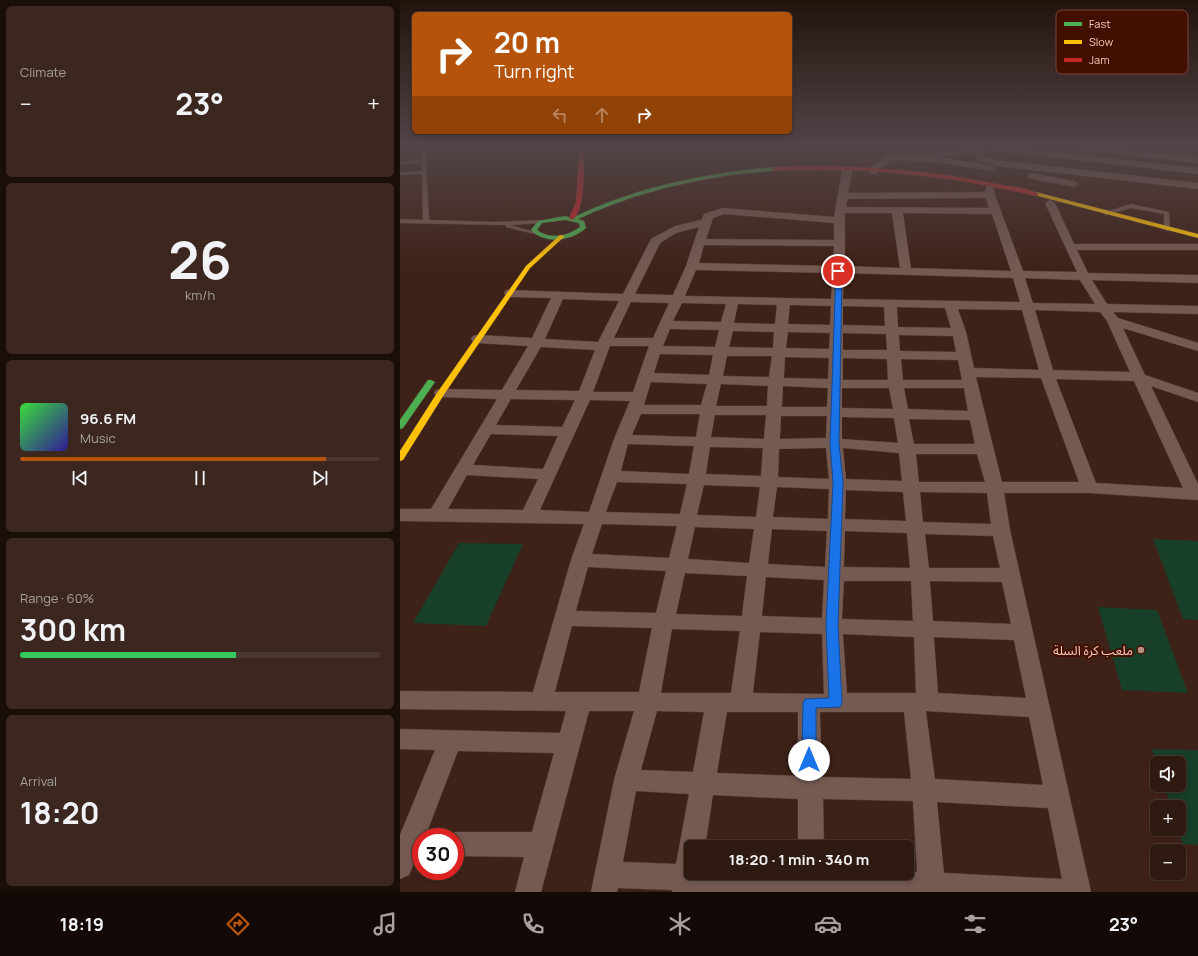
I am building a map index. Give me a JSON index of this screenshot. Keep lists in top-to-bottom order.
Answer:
{
  "places": ["ملعب كرة السلة"],
  "legend": ["Fast", "Slow", "Jam"],
  "page": {
    "tile": [
      "Climate",
      ["26", "km/h"],
      ["Range · 60%", "300 km"],
      ["Arrival", "18:20"]
    ],
    "turn": ["20 m", "Turn right"],
    "heat": ["−", "23°", "+"],
    "song": ["96.6 FM", "Music"],
    "map_buttons": ["+", "−"],
    "limit": "30",
    "trip": "18:20 · 1 min · 340 m",
    "tabs": ["18:19", "23°"]
  }
}
